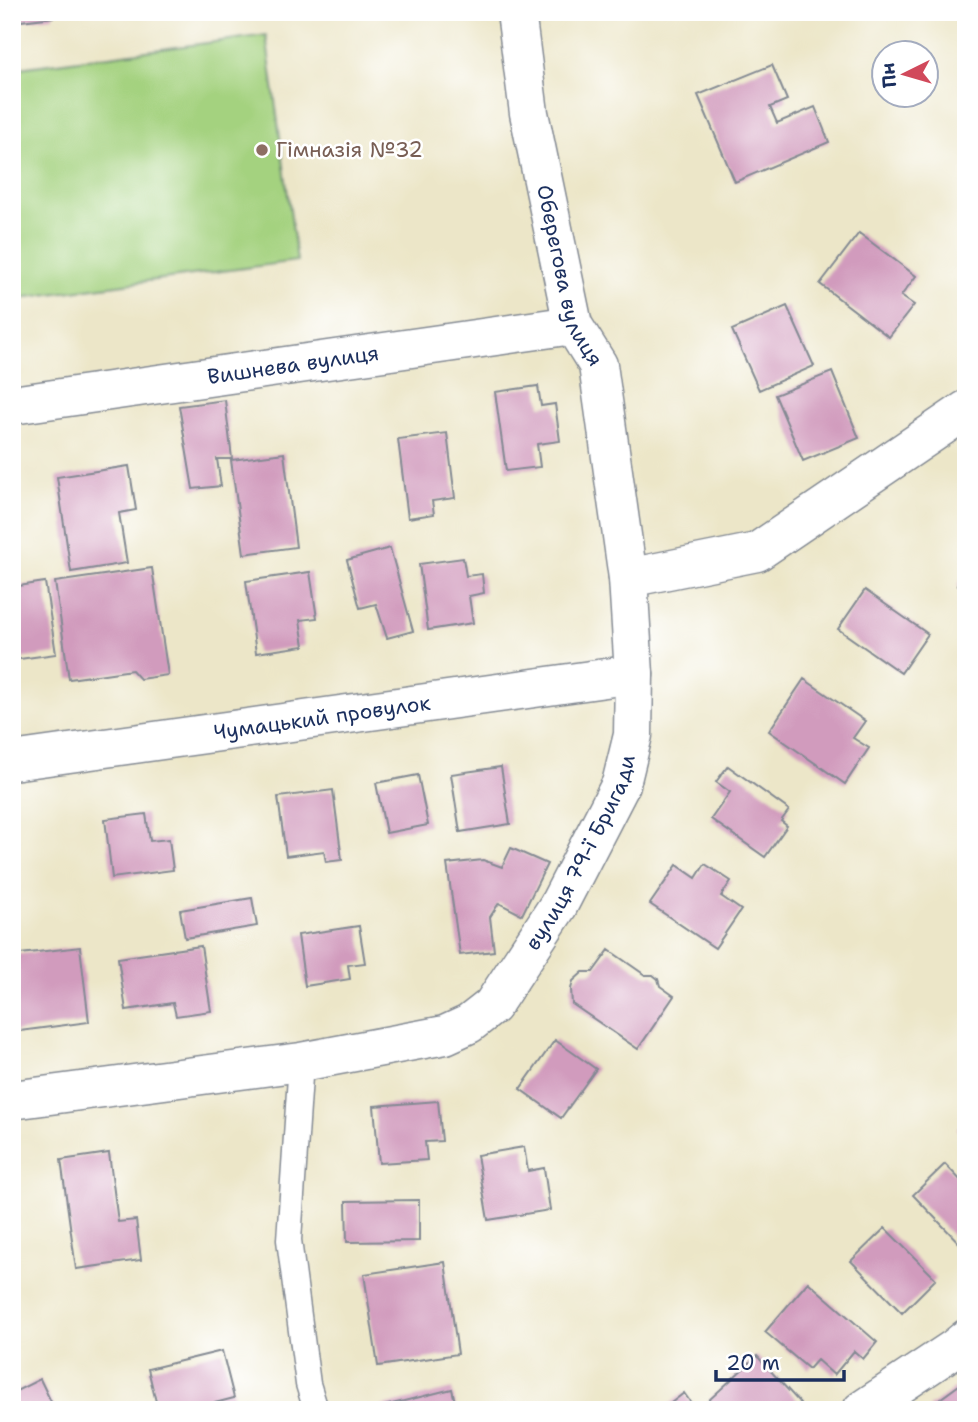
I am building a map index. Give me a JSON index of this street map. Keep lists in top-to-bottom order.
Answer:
{
  "streets": {
    "street": [
      "Оберегова вулиця",
      "Вишнева вулиця",
      "Чумацький провулок",
      "вулиця 79-ї Бригади"
    ]
  },
  "crossings": [
    ["Оберегова вулиця", "Вишнева вулиця"],
    ["Оберегова вулиця", "вулиця 79-ї Бригади"],
    ["Чумацький провулок", "вулиця 79-ї Бригади"]
  ],
  "places": ["Гімназія №32"],
  "scale_bar": "20 m",
  "north": "left"
}
